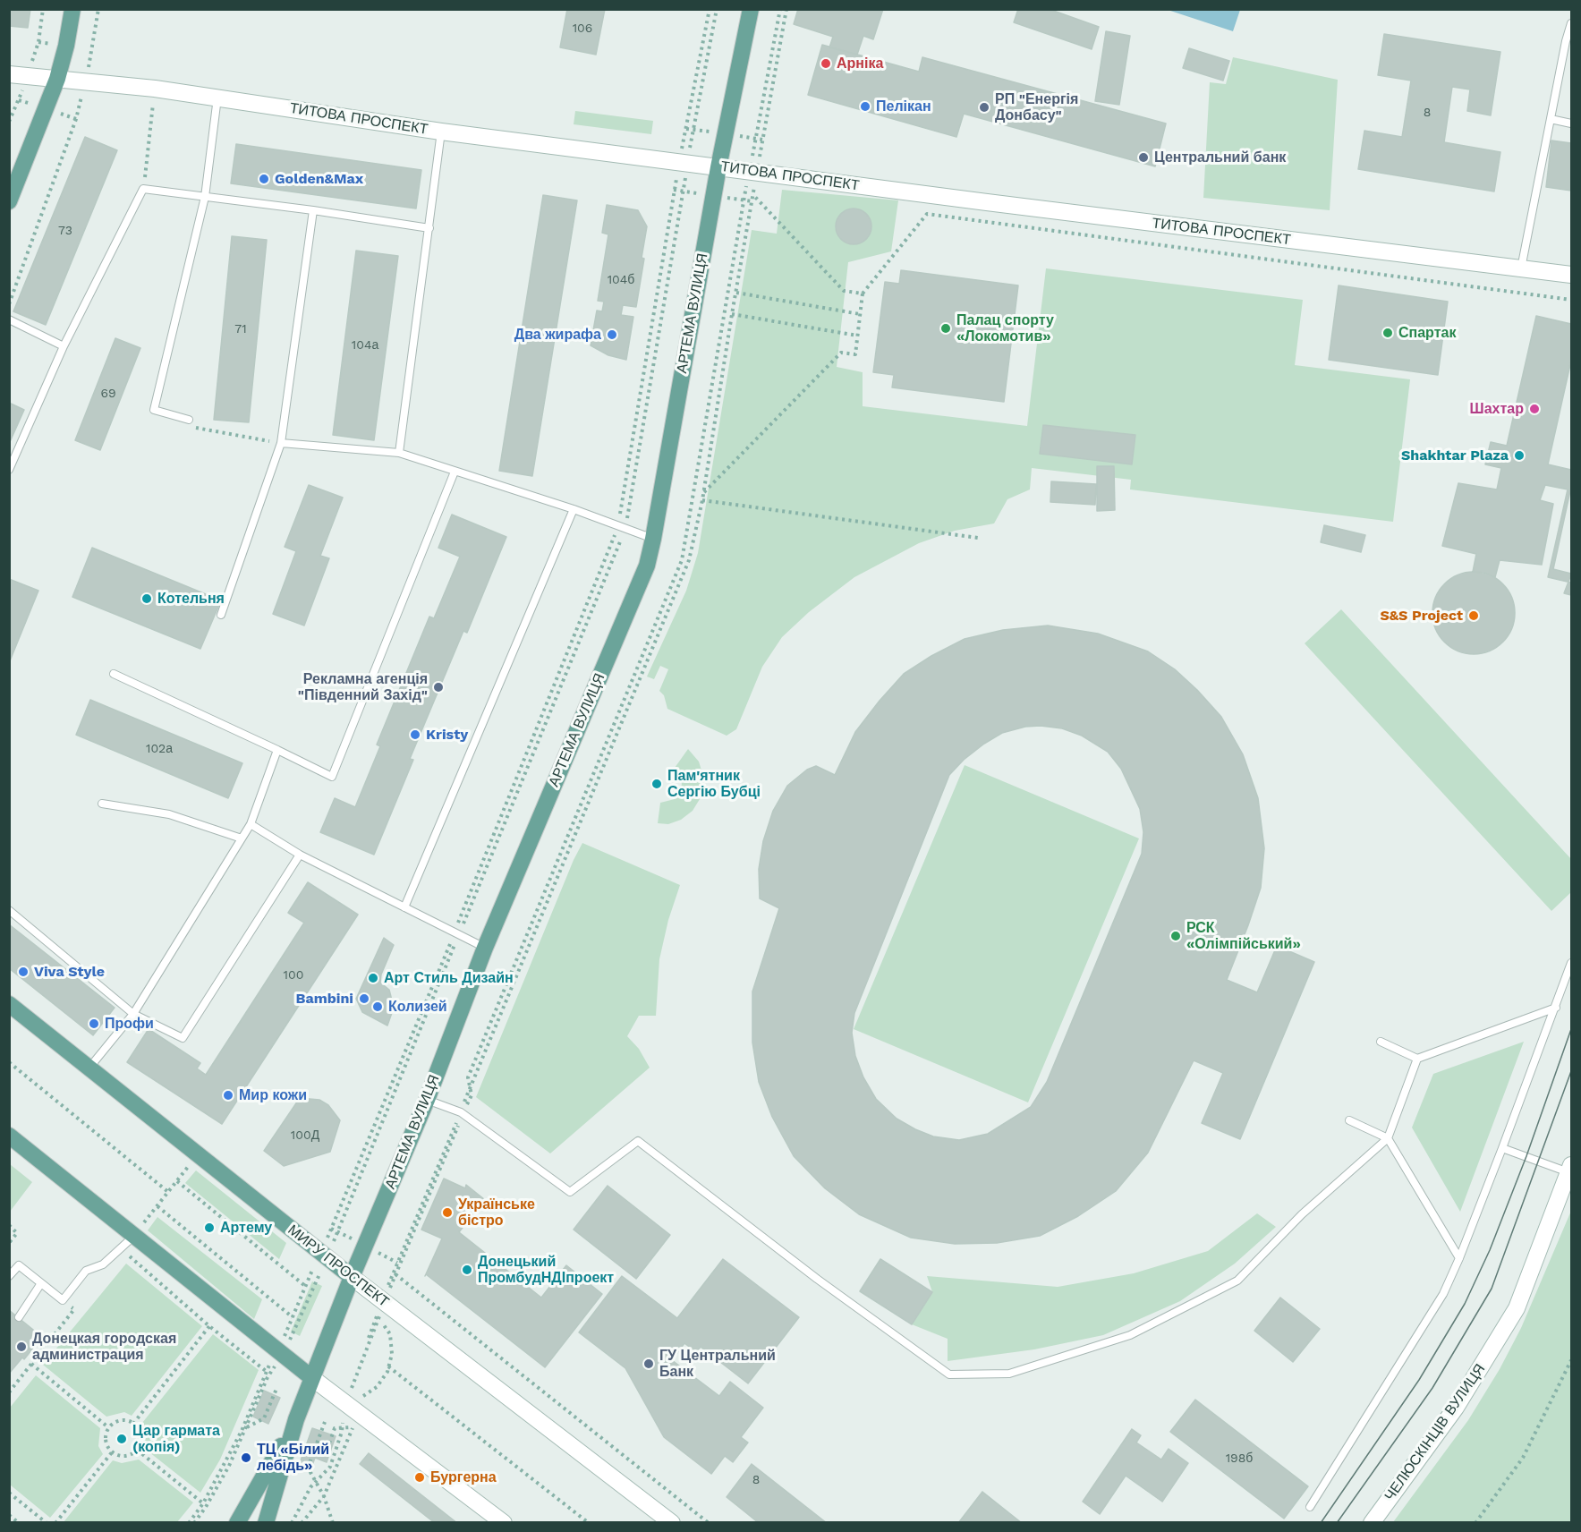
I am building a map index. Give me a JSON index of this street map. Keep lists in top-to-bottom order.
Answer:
{
  "streets": {
    "main road": ["АРТЕМА ВУЛИЦЯ", "МИРУ ПРОСПЕКТ"],
    "street": ["ТИТОВА ПРОСПЕКТ", "ЧЕЛЮСКІНЦІВ ВУЛИЦЯ"]
  },
  "crossings": [
    ["ТИТОВА ПРОСПЕКТ", "АРТЕМА ВУЛИЦЯ"],
    ["АРТЕМА ВУЛИЦЯ", "МИРУ ПРОСПЕКТ"]
  ],
  "places": [
    "Арніка",
    "Пелікан",
    "РП \"Енергія Донбасу\"",
    "Центральний банк",
    "Golden&Max",
    "Палац спорту «Локомотив»",
    "Спартак",
    "Два жирафа",
    "Шахтар",
    "Shakhtar Plaza",
    "Котельня",
    "S&S Project",
    "Рекламна агенція \"Південний Захід\"",
    "Kristy",
    "Пам'ятник Сергію Бубці",
    "РСК «Олімпійський»",
    "Viva Style",
    "Арт Стиль Дизайн",
    "Bambini",
    "Колизей",
    "Профи",
    "Мир кожи",
    "Українське бістро",
    "Артему",
    "Донецький ПромбудНДІпроект",
    "Донецкая городская администрация",
    "ГУ Центральний Банк",
    "Цар гармата (копія)",
    "ТЦ «Білий лебідь»",
    "Бургерна"
  ],
  "house_numbers": [
    "106",
    "8",
    "73",
    "104б",
    "71",
    "104а",
    "69",
    "102а",
    "100",
    "100Д",
    "198б",
    "8"
  ]
}
